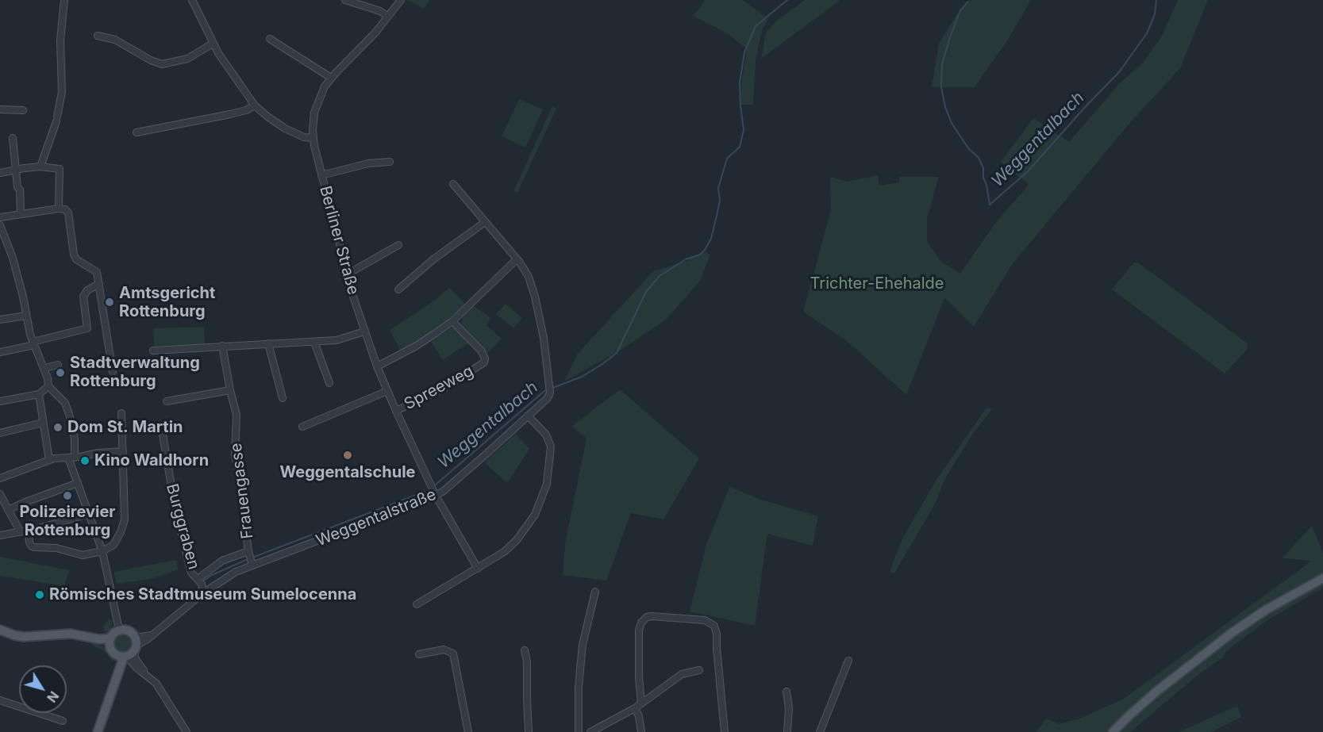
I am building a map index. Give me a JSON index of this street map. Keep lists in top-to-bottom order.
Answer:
{
  "streets": {
    "street": [
      "Berliner Straße",
      "Spreeweg",
      "Frauengasse",
      "Weggentalstraße",
      "Burggraben"
    ]
  },
  "crossings": [
    ["Berliner Straße", "Spreeweg"],
    ["Berliner Straße", "Weggentalstraße"],
    ["Frauengasse", "Weggentalstraße"],
    ["Weggentalstraße", "Burggraben"]
  ],
  "water": ["Weggentalbach"],
  "parks": ["Trichter-Ehehalde"],
  "places": [
    "Amtsgericht Rottenburg",
    "Stadtverwaltung Rottenburg",
    "Dom St. Martin",
    "Weggentalschule",
    "Kino Waldhorn",
    "Polizeirevier Rottenburg",
    "Römisches Stadtmuseum Sumelocenna"
  ],
  "north": "bottom right"
}
